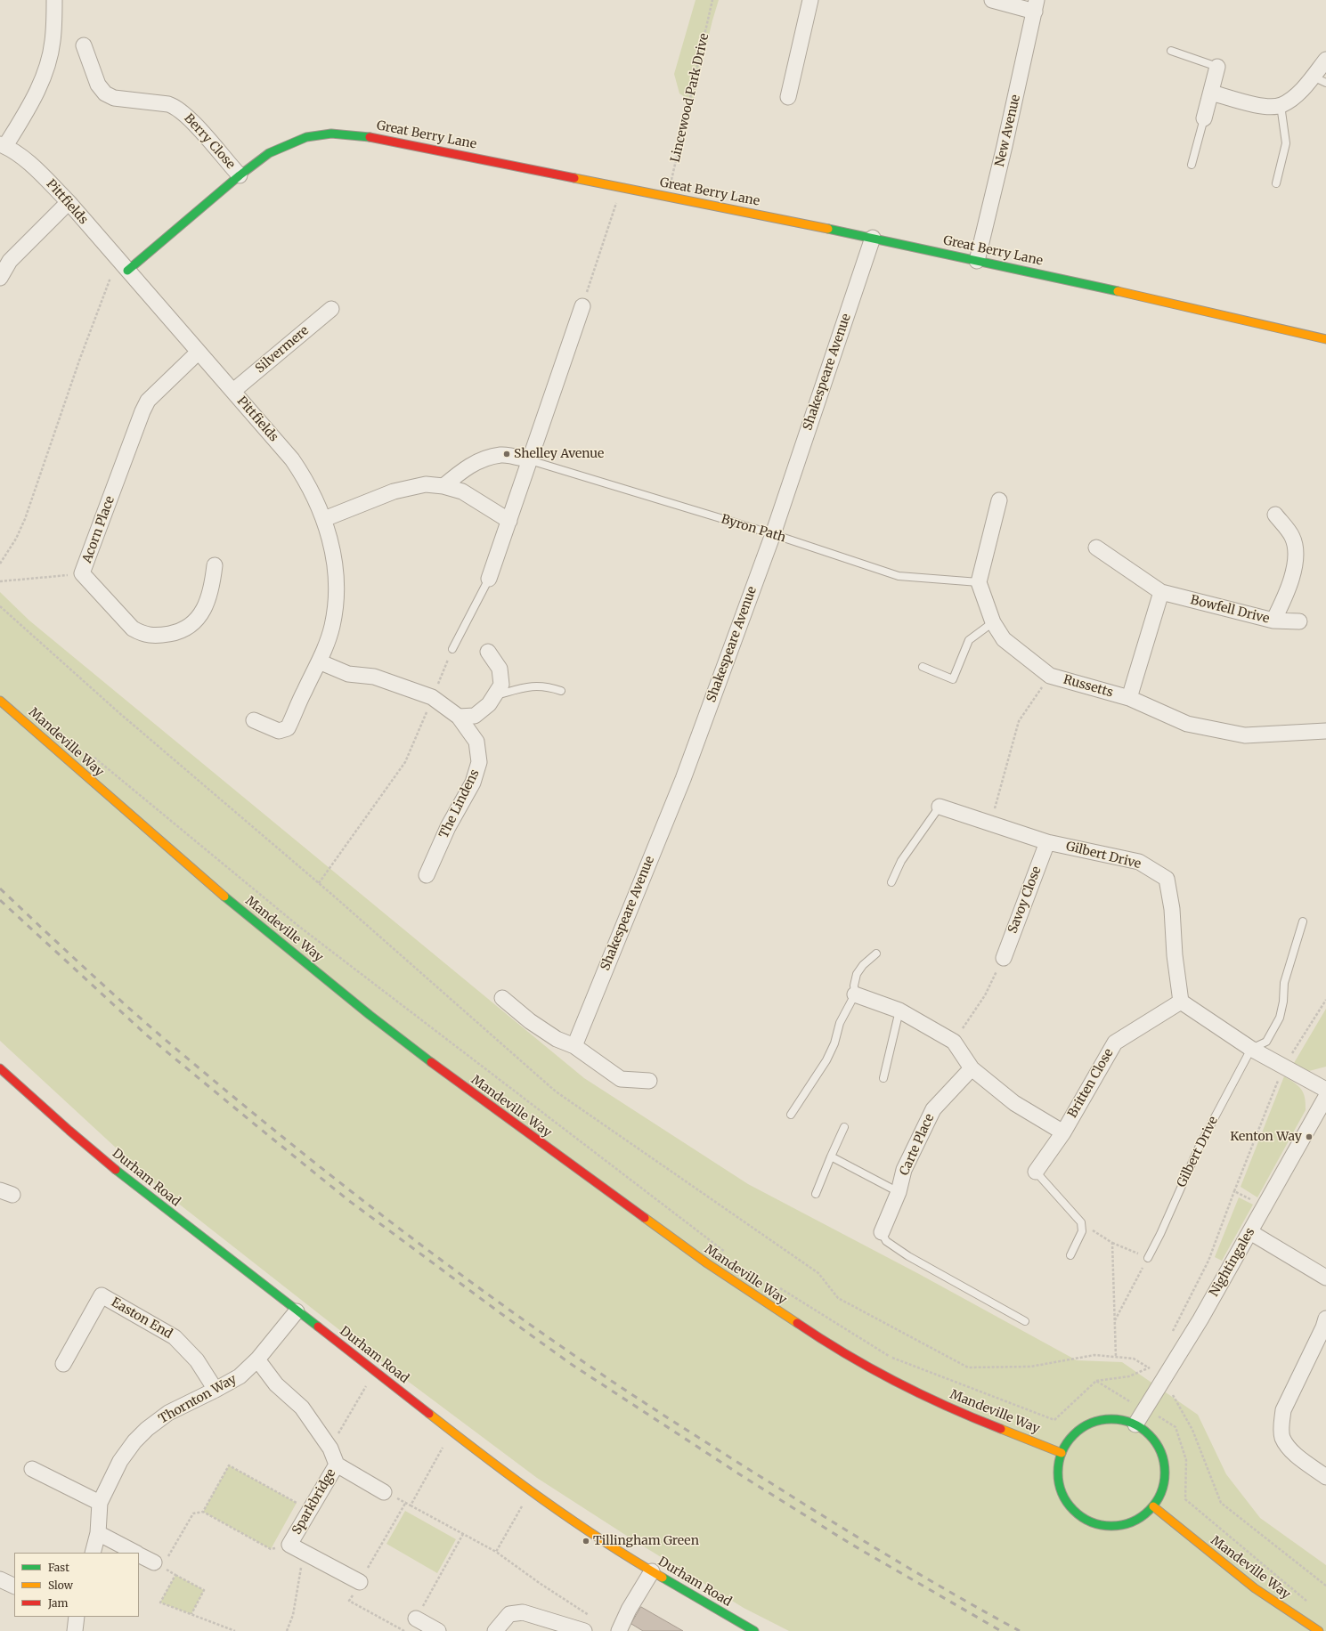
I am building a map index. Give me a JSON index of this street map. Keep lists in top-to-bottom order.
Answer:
{
  "streets": {
    "street": [
      "New Avenue",
      "Great Berry Lane",
      "Berry Close",
      "Pittfields",
      "Silvermere",
      "Shakespeare Avenue",
      "Acorn Place",
      "Bowfell Drive",
      "Russetts",
      "Mandeville Way",
      "The Lindens",
      "Gilbert Drive",
      "Savoy Close",
      "Britten Close",
      "Carte Place",
      "Durham Road",
      "Nightingales",
      "Easton End",
      "Thornton Way",
      "Sparkbridge"
    ],
    "lane": ["Byron Path"],
    "path": ["Lincewood Park Drive"]
  },
  "crossings": [
    ["Lincewood Park Drive", "Great Berry Lane"],
    ["New Avenue", "Great Berry Lane"],
    ["Great Berry Lane", "Berry Close"],
    ["Great Berry Lane", "Pittfields"],
    ["Great Berry Lane", "Shakespeare Avenue"],
    ["Pittfields", "Silvermere"],
    ["Pittfields", "Acorn Place"],
    ["Pittfields", "The Lindens"],
    ["Shakespeare Avenue", "Byron Path"],
    ["Byron Path", "Russetts"],
    ["Mandeville Way", "Nightingales"],
    ["Gilbert Drive", "Savoy Close"],
    ["Gilbert Drive", "Britten Close"],
    ["Durham Road", "Thornton Way"],
    ["Easton End", "Thornton Way"],
    ["Thornton Way", "Sparkbridge"]
  ],
  "places": ["Shelley Avenue", "Kenton Way", "Tillingham Green"],
  "legend": ["Fast", "Slow", "Jam"]
}
